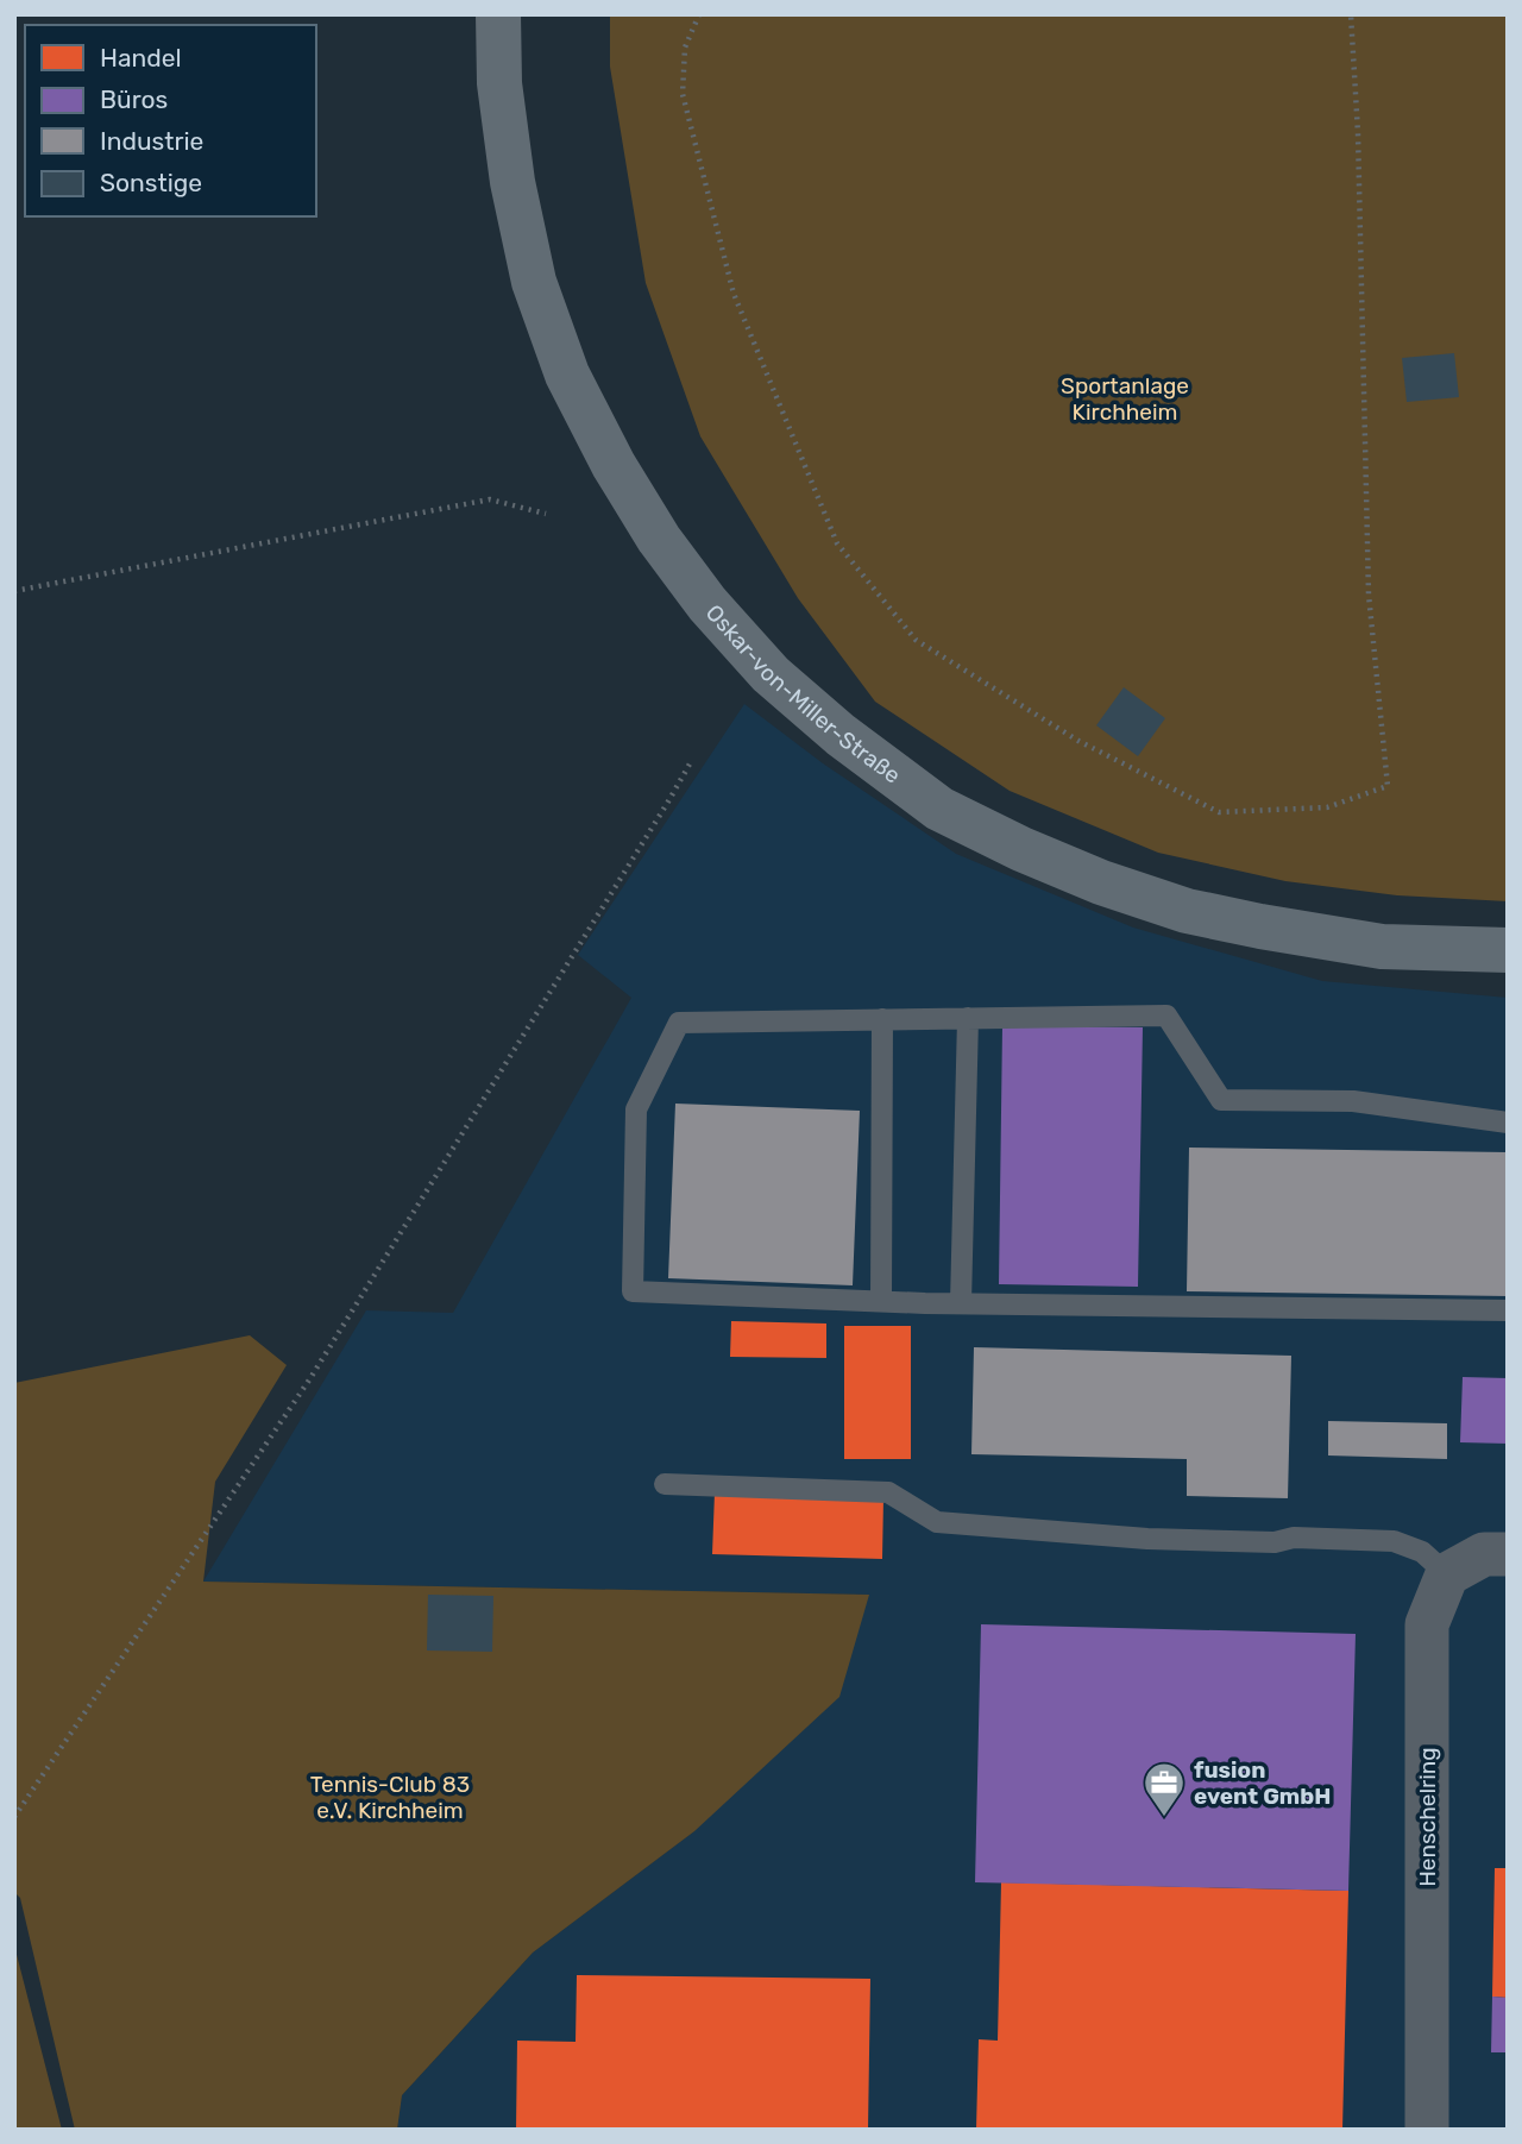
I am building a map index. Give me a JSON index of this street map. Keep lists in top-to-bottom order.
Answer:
{
  "streets": {
    "main road": ["Oskar-von-Miller-Straße"],
    "street": ["Henschelring"]
  },
  "parks": ["Sportanlage Kirchheim", "Tennis-Club 83 e.V. Kirchheim"],
  "places": {
    "office": ["fusion event GmbH"]
  },
  "legend": [
    "Handel",
    "Büros",
    "Industrie",
    "Sonstige"
  ]
}
